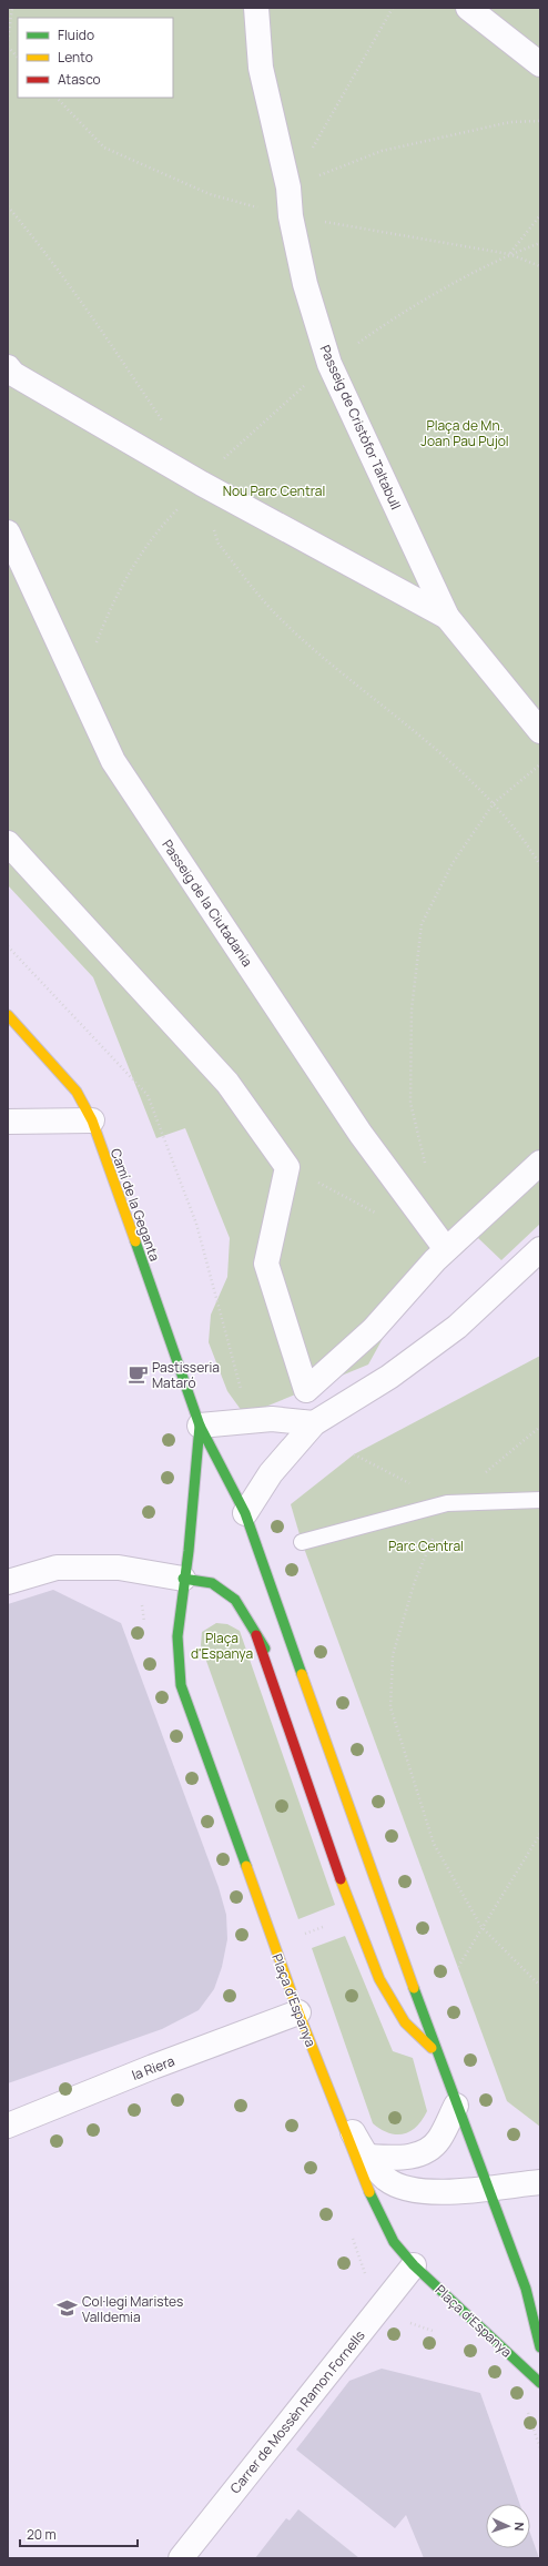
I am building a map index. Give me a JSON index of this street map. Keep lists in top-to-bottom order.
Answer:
{
  "streets": {
    "street": [
      "Passeig de Cristòfor Taltabull",
      "Passeig de la Ciutadania",
      "Camí de la Geganta",
      "Plaça d'Espanya",
      "la Riera",
      "Carrer de Mossèn Ramon Fornells"
    ]
  },
  "crossings": [
    ["Camí de la Geganta", "Plaça d'Espanya"],
    ["Plaça d'Espanya", "la Riera"],
    ["Plaça d'Espanya", "Carrer de Mossèn Ramon Fornells"]
  ],
  "parks": [
    "Plaça de Mn. Joan Pau Pujol",
    "Nou Parc Central",
    "Parc Central",
    "Plaça d'Espanya"
  ],
  "places": {
    "cafe": ["Pastisseria Mataró"],
    "school or university": ["Col·legi Maristes Valldemia"]
  },
  "legend": ["Fluido", "Lento", "Atasco"],
  "scale_bar": "20 m",
  "north": "right"
}
